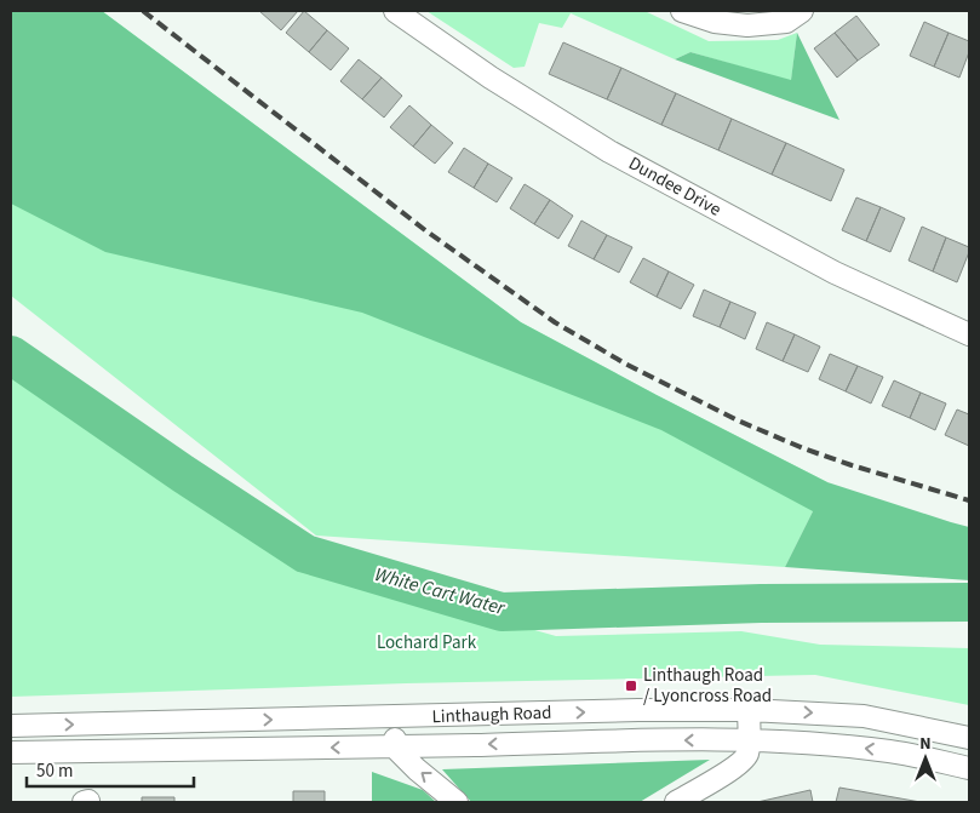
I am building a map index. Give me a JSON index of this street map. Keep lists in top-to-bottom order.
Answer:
{
  "streets": {
    "street": ["Dundee Drive", "Linthaugh Road"]
  },
  "water": ["White Cart Water"],
  "parks": ["Lochard Park"],
  "places": {
    "transit": ["Linthaugh Road / Lyoncross Road"]
  },
  "scale_bar": "50 m",
  "north": "top"
}
